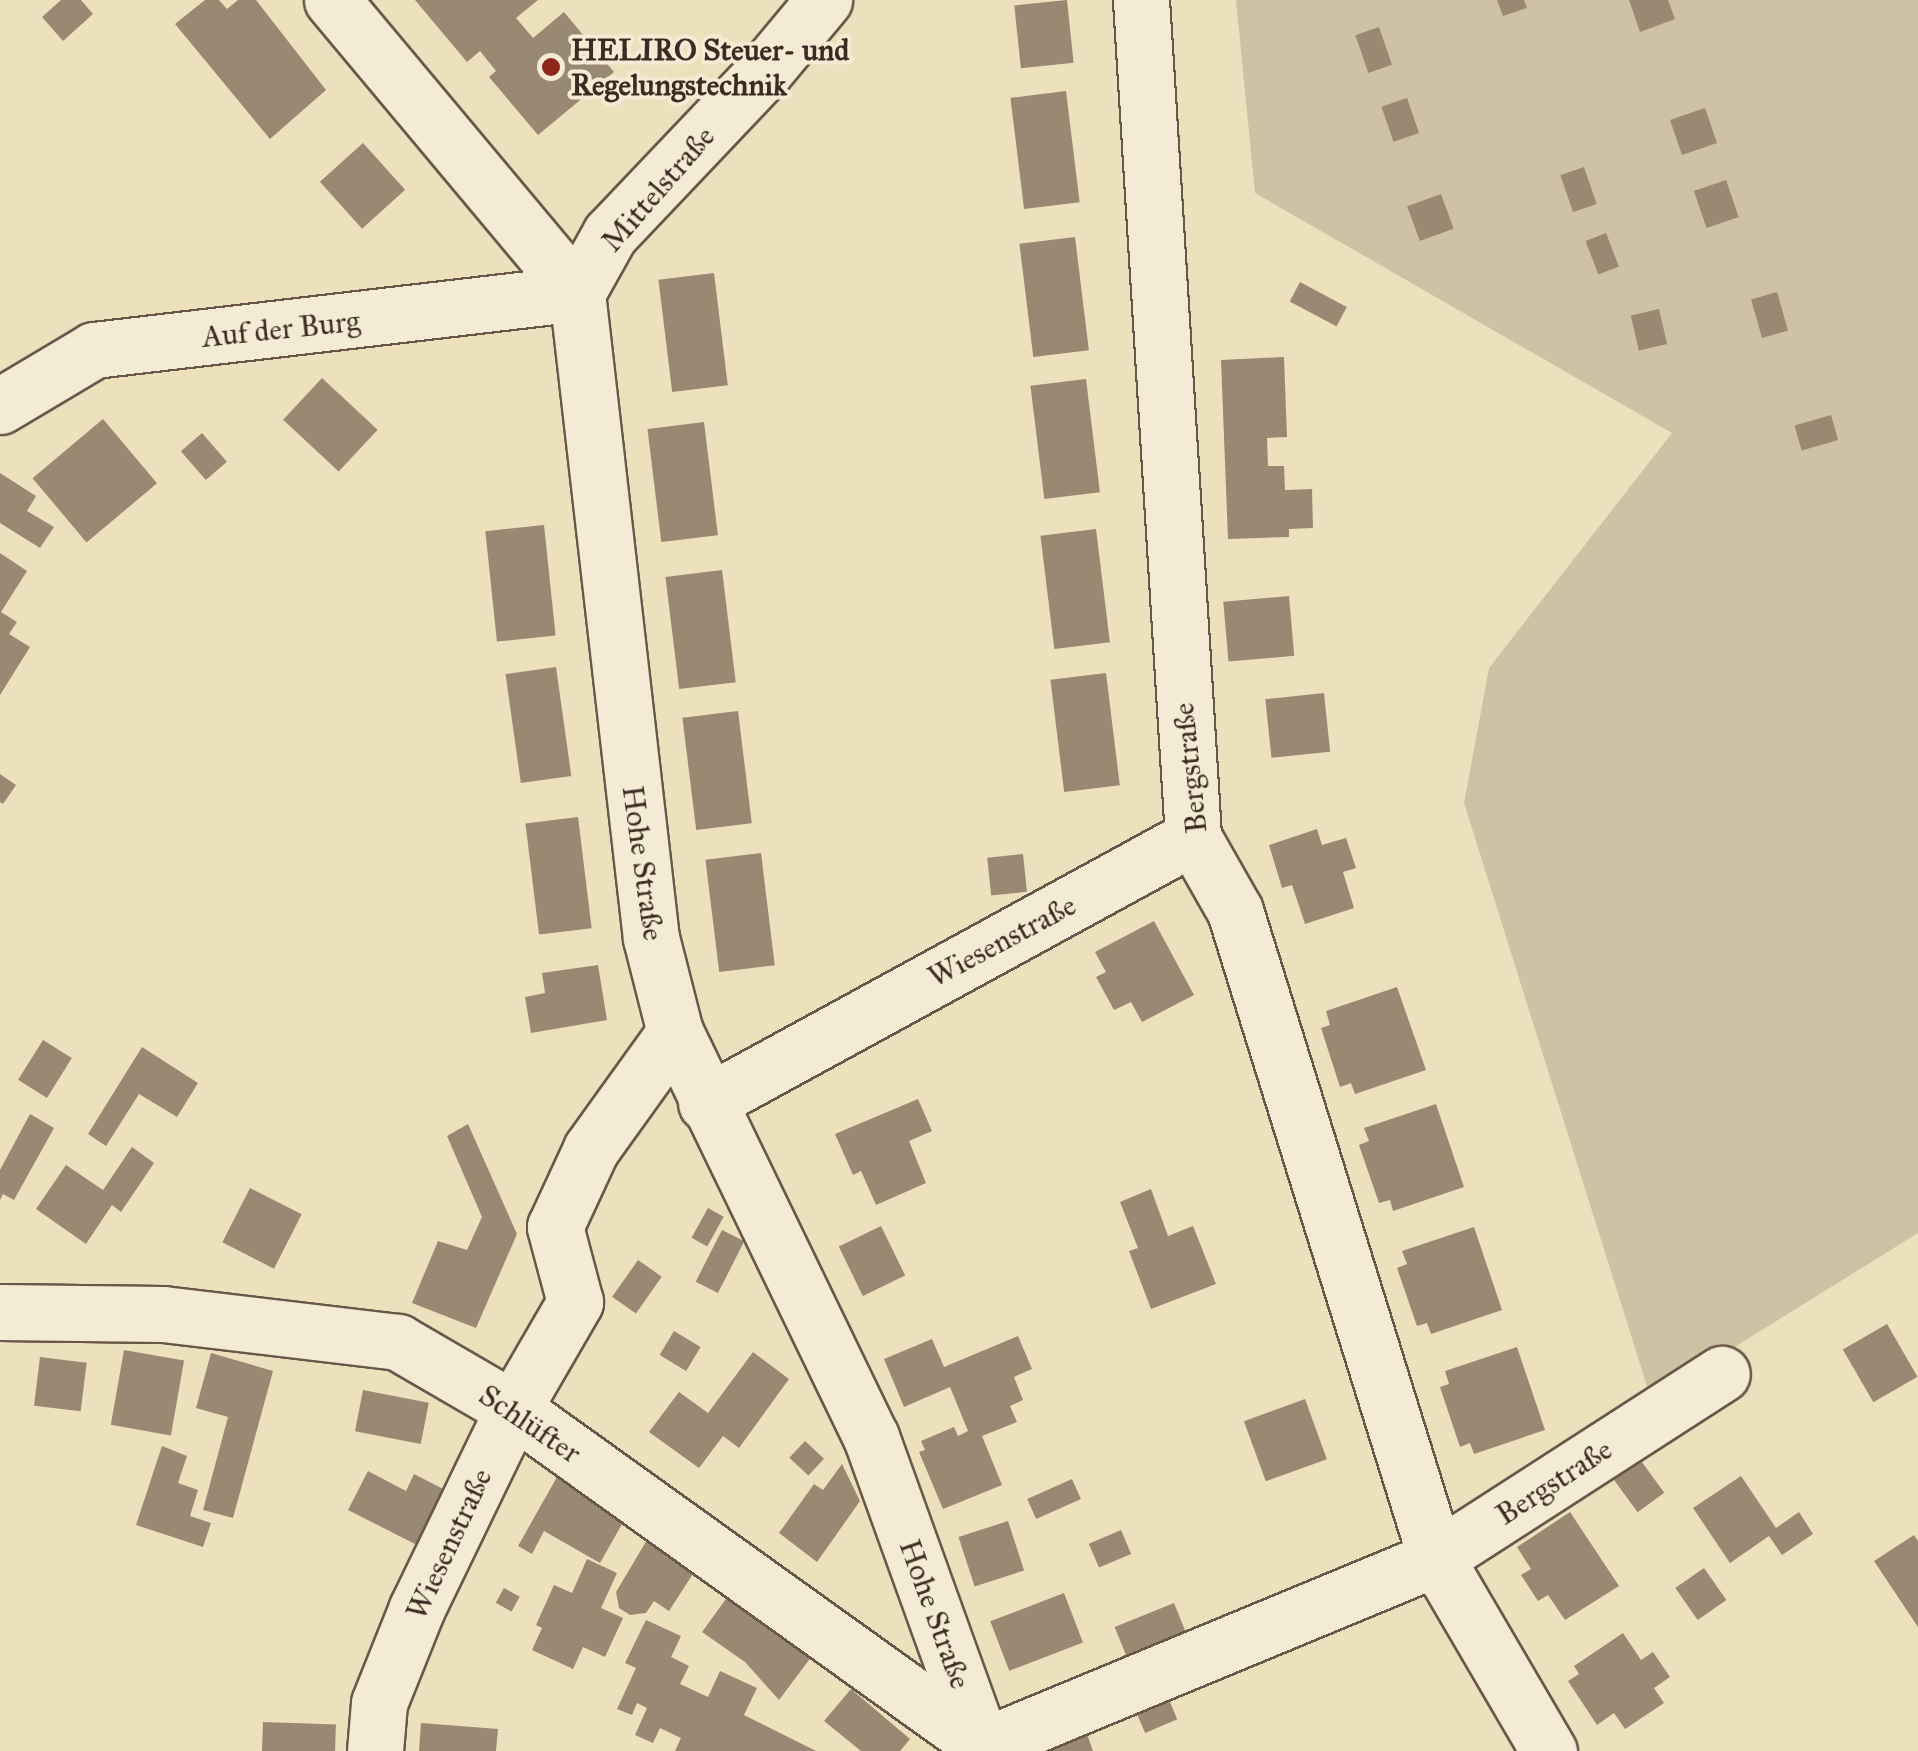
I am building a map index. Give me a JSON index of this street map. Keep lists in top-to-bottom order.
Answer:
{
  "streets": {
    "street": [
      "Mittelstraße",
      "Auf der Burg",
      "Bergstraße",
      "Hohe Straße",
      "Wiesenstraße",
      "Schlüfter"
    ]
  },
  "crossings": [
    ["Mittelstraße", "Auf der Burg"],
    ["Mittelstraße", "Hohe Straße"],
    ["Auf der Burg", "Hohe Straße"],
    ["Bergstraße", "Wiesenstraße"],
    ["Hohe Straße", "Wiesenstraße"],
    ["Hohe Straße", "Schlüfter"],
    ["Wiesenstraße", "Schlüfter"]
  ],
  "places": ["HELIRO Steuer- und Regelungstechnik"]
}
